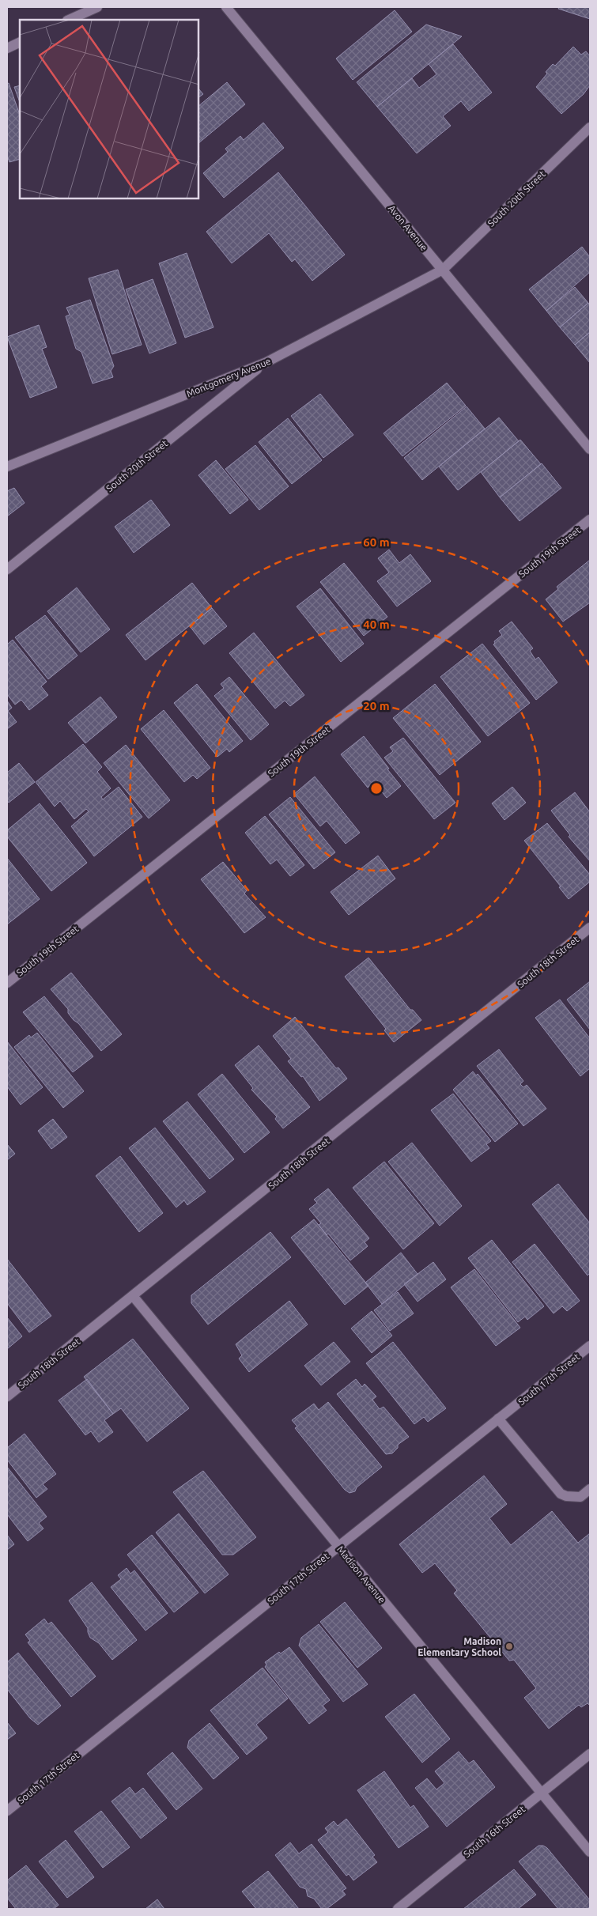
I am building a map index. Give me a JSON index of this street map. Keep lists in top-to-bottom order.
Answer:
{
  "streets": {
    "street": [
      "South 20th Street",
      "Avon Avenue",
      "Montgomery Avenue",
      "South 19th Street",
      "South 18th Street",
      "South 17th Street",
      "Madison Avenue",
      "South 16th Street"
    ]
  },
  "crossings": [
    ["South 20th Street", "Avon Avenue"],
    ["South 20th Street", "Montgomery Avenue"],
    ["Avon Avenue", "Montgomery Avenue"],
    ["South 18th Street", "Madison Avenue"],
    ["South 17th Street", "Madison Avenue"],
    ["Madison Avenue", "South 16th Street"]
  ],
  "places": ["Madison Elementary School"],
  "rings": ["60 m", "40 m", "20 m"]
}
